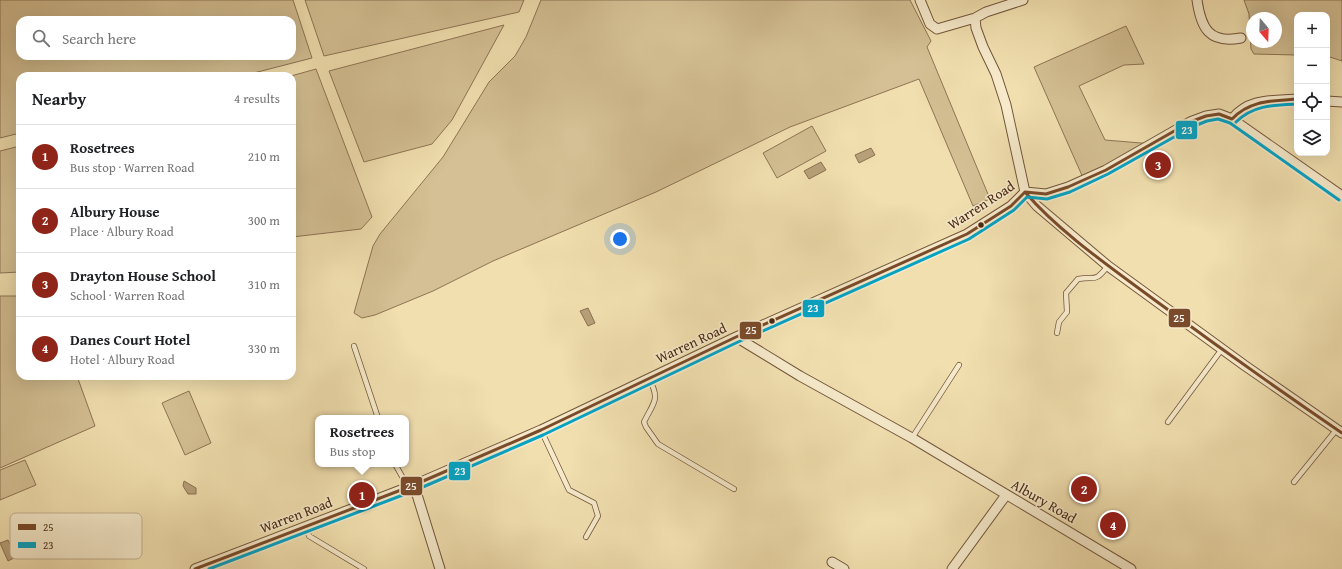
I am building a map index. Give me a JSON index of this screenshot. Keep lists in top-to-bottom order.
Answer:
{
  "streets": {
    "street": ["Warren Road", "Albury Road"]
  },
  "crossings": [
    ["Warren Road", "Albury Road"]
  ],
  "lines": ["transit line 25", "transit line 23"],
  "legend": ["25", "23"],
  "north": "bottom",
  "page": {
    "map_buttons": ["+", "−"],
    "search": "Search here",
    "heading": ["Nearby", "4 results"],
    "list": [
      {
        "mark": "1",
        "name": "Rosetrees",
        "note": "Bus stop · Warren Road",
        "value": "210 m"
      },
      {
        "mark": "2",
        "name": "Albury House",
        "note": "Place · Albury Road",
        "value": "300 m"
      },
      {
        "mark": "3",
        "name": "Drayton House School",
        "note": "School · Warren Road",
        "value": "310 m"
      },
      {
        "mark": "4",
        "name": "Danes Court Hotel",
        "note": "Hotel · Albury Road",
        "value": "330 m"
      }
    ],
    "pins": [
      "3",
      "2",
      "1",
      "4"
    ],
    "popup": ["Rosetrees", "Bus stop"]
  }
}
